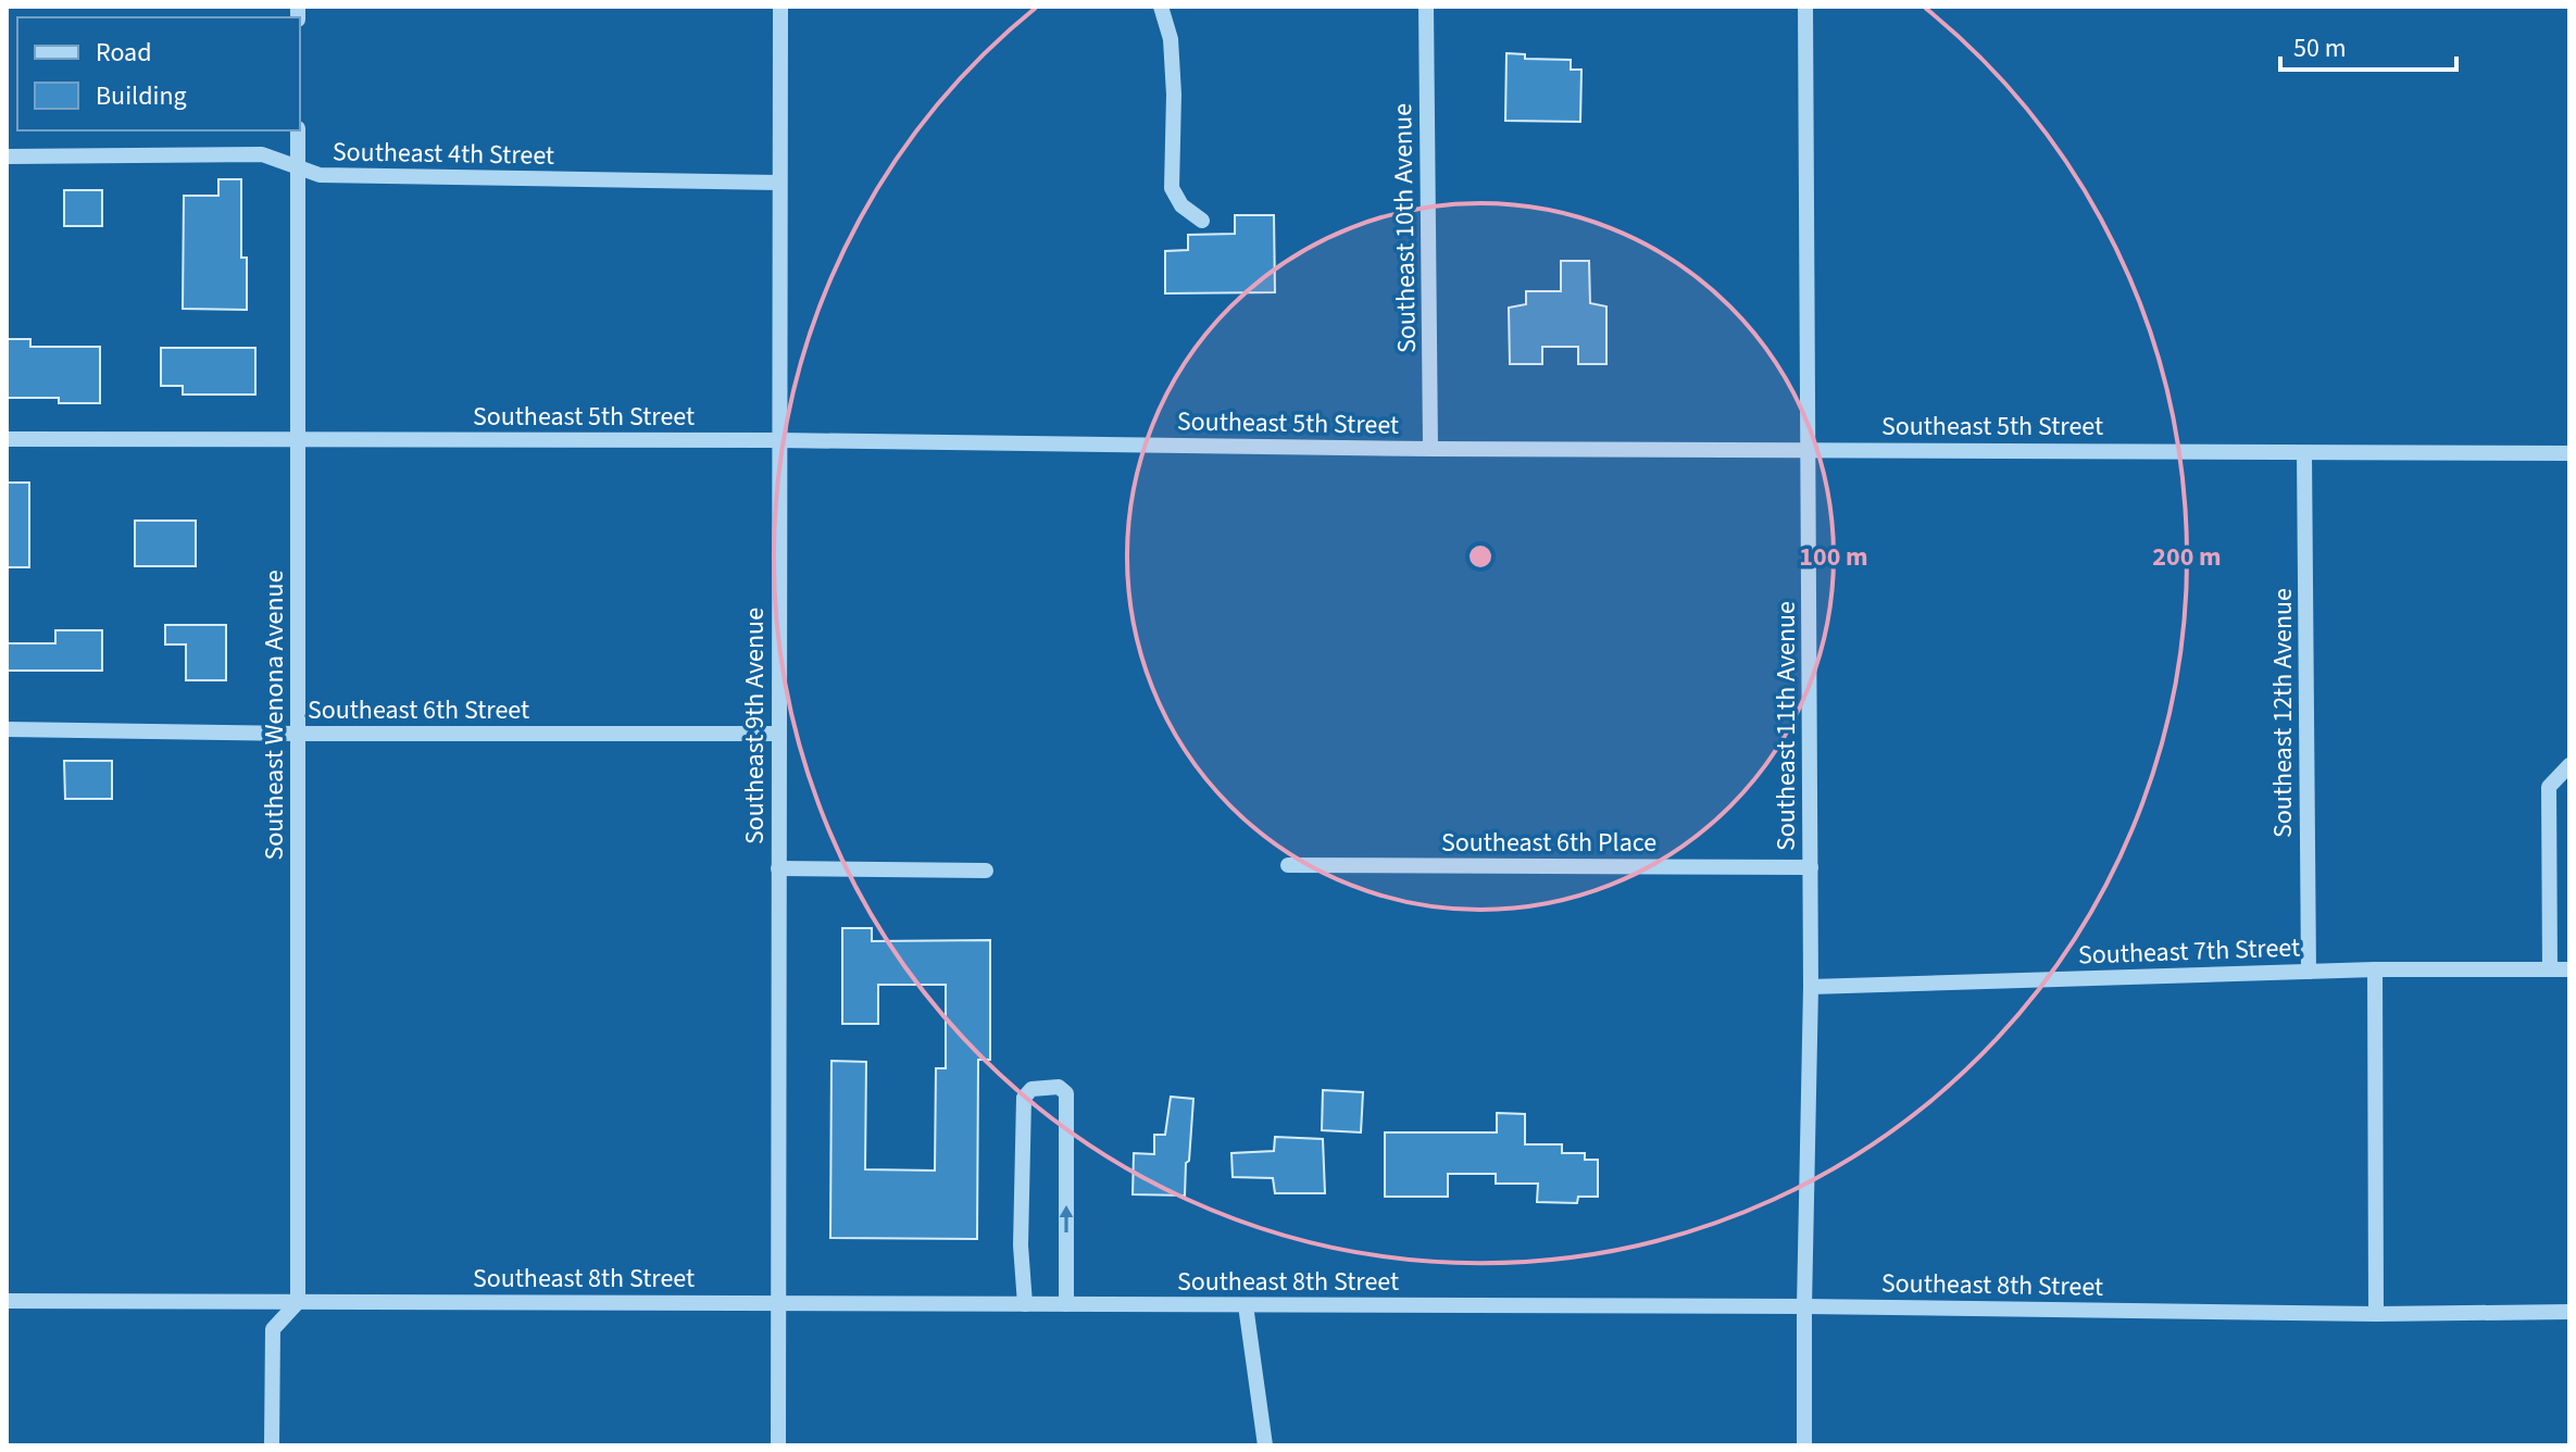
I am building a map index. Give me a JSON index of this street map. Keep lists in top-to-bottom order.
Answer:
{
  "streets": {
    "street": [
      "Southeast 4th Street",
      "Southeast 10th Avenue",
      "Southeast 5th Street",
      "Southeast 6th Street",
      "Southeast 12th Avenue",
      "Southeast Wenona Avenue",
      "Southeast 9th Avenue",
      "Southeast 11th Avenue",
      "Southeast 6th Place",
      "Southeast 7th Street",
      "Southeast 8th Street"
    ]
  },
  "crossings": [
    ["Southeast 4th Street", "Southeast Wenona Avenue"],
    ["Southeast 4th Street", "Southeast 9th Avenue"],
    ["Southeast 10th Avenue", "Southeast 5th Street"],
    ["Southeast 5th Street", "Southeast 12th Avenue"],
    ["Southeast 5th Street", "Southeast Wenona Avenue"],
    ["Southeast 5th Street", "Southeast 9th Avenue"],
    ["Southeast 5th Street", "Southeast 11th Avenue"],
    ["Southeast 6th Street", "Southeast Wenona Avenue"],
    ["Southeast 6th Street", "Southeast 9th Avenue"],
    ["Southeast 12th Avenue", "Southeast 7th Street"],
    ["Southeast Wenona Avenue", "Southeast 8th Street"],
    ["Southeast 9th Avenue", "Southeast 8th Street"],
    ["Southeast 11th Avenue", "Southeast 6th Place"],
    ["Southeast 11th Avenue", "Southeast 7th Street"],
    ["Southeast 11th Avenue", "Southeast 8th Street"]
  ],
  "legend": ["Road", "Building"],
  "scale_bar": "50 m",
  "rings": ["100 m", "200 m"]
}
